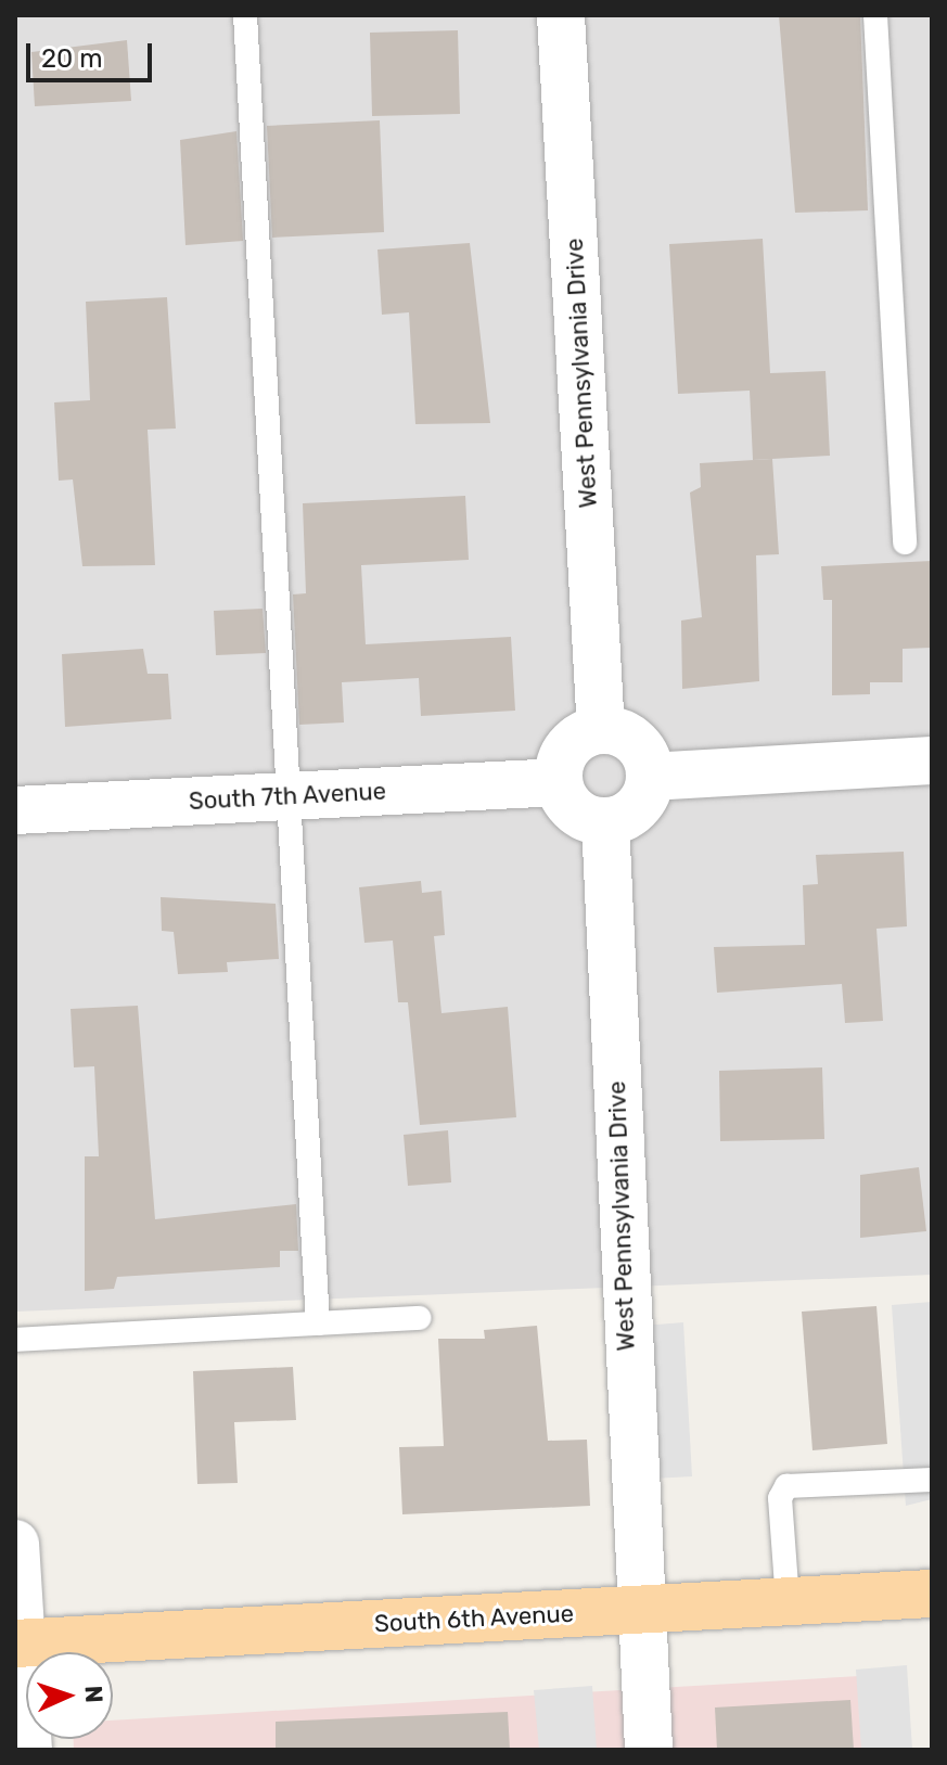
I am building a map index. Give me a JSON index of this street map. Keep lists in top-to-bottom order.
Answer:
{
  "streets": {
    "main road": ["South 6th Avenue"],
    "street": ["West Pennsylvania Drive", "South 7th Avenue"]
  },
  "crossings": [
    ["West Pennsylvania Drive", "South 7th Avenue"],
    ["West Pennsylvania Drive", "South 6th Avenue"]
  ],
  "scale_bar": "20 m",
  "north": "right"
}
